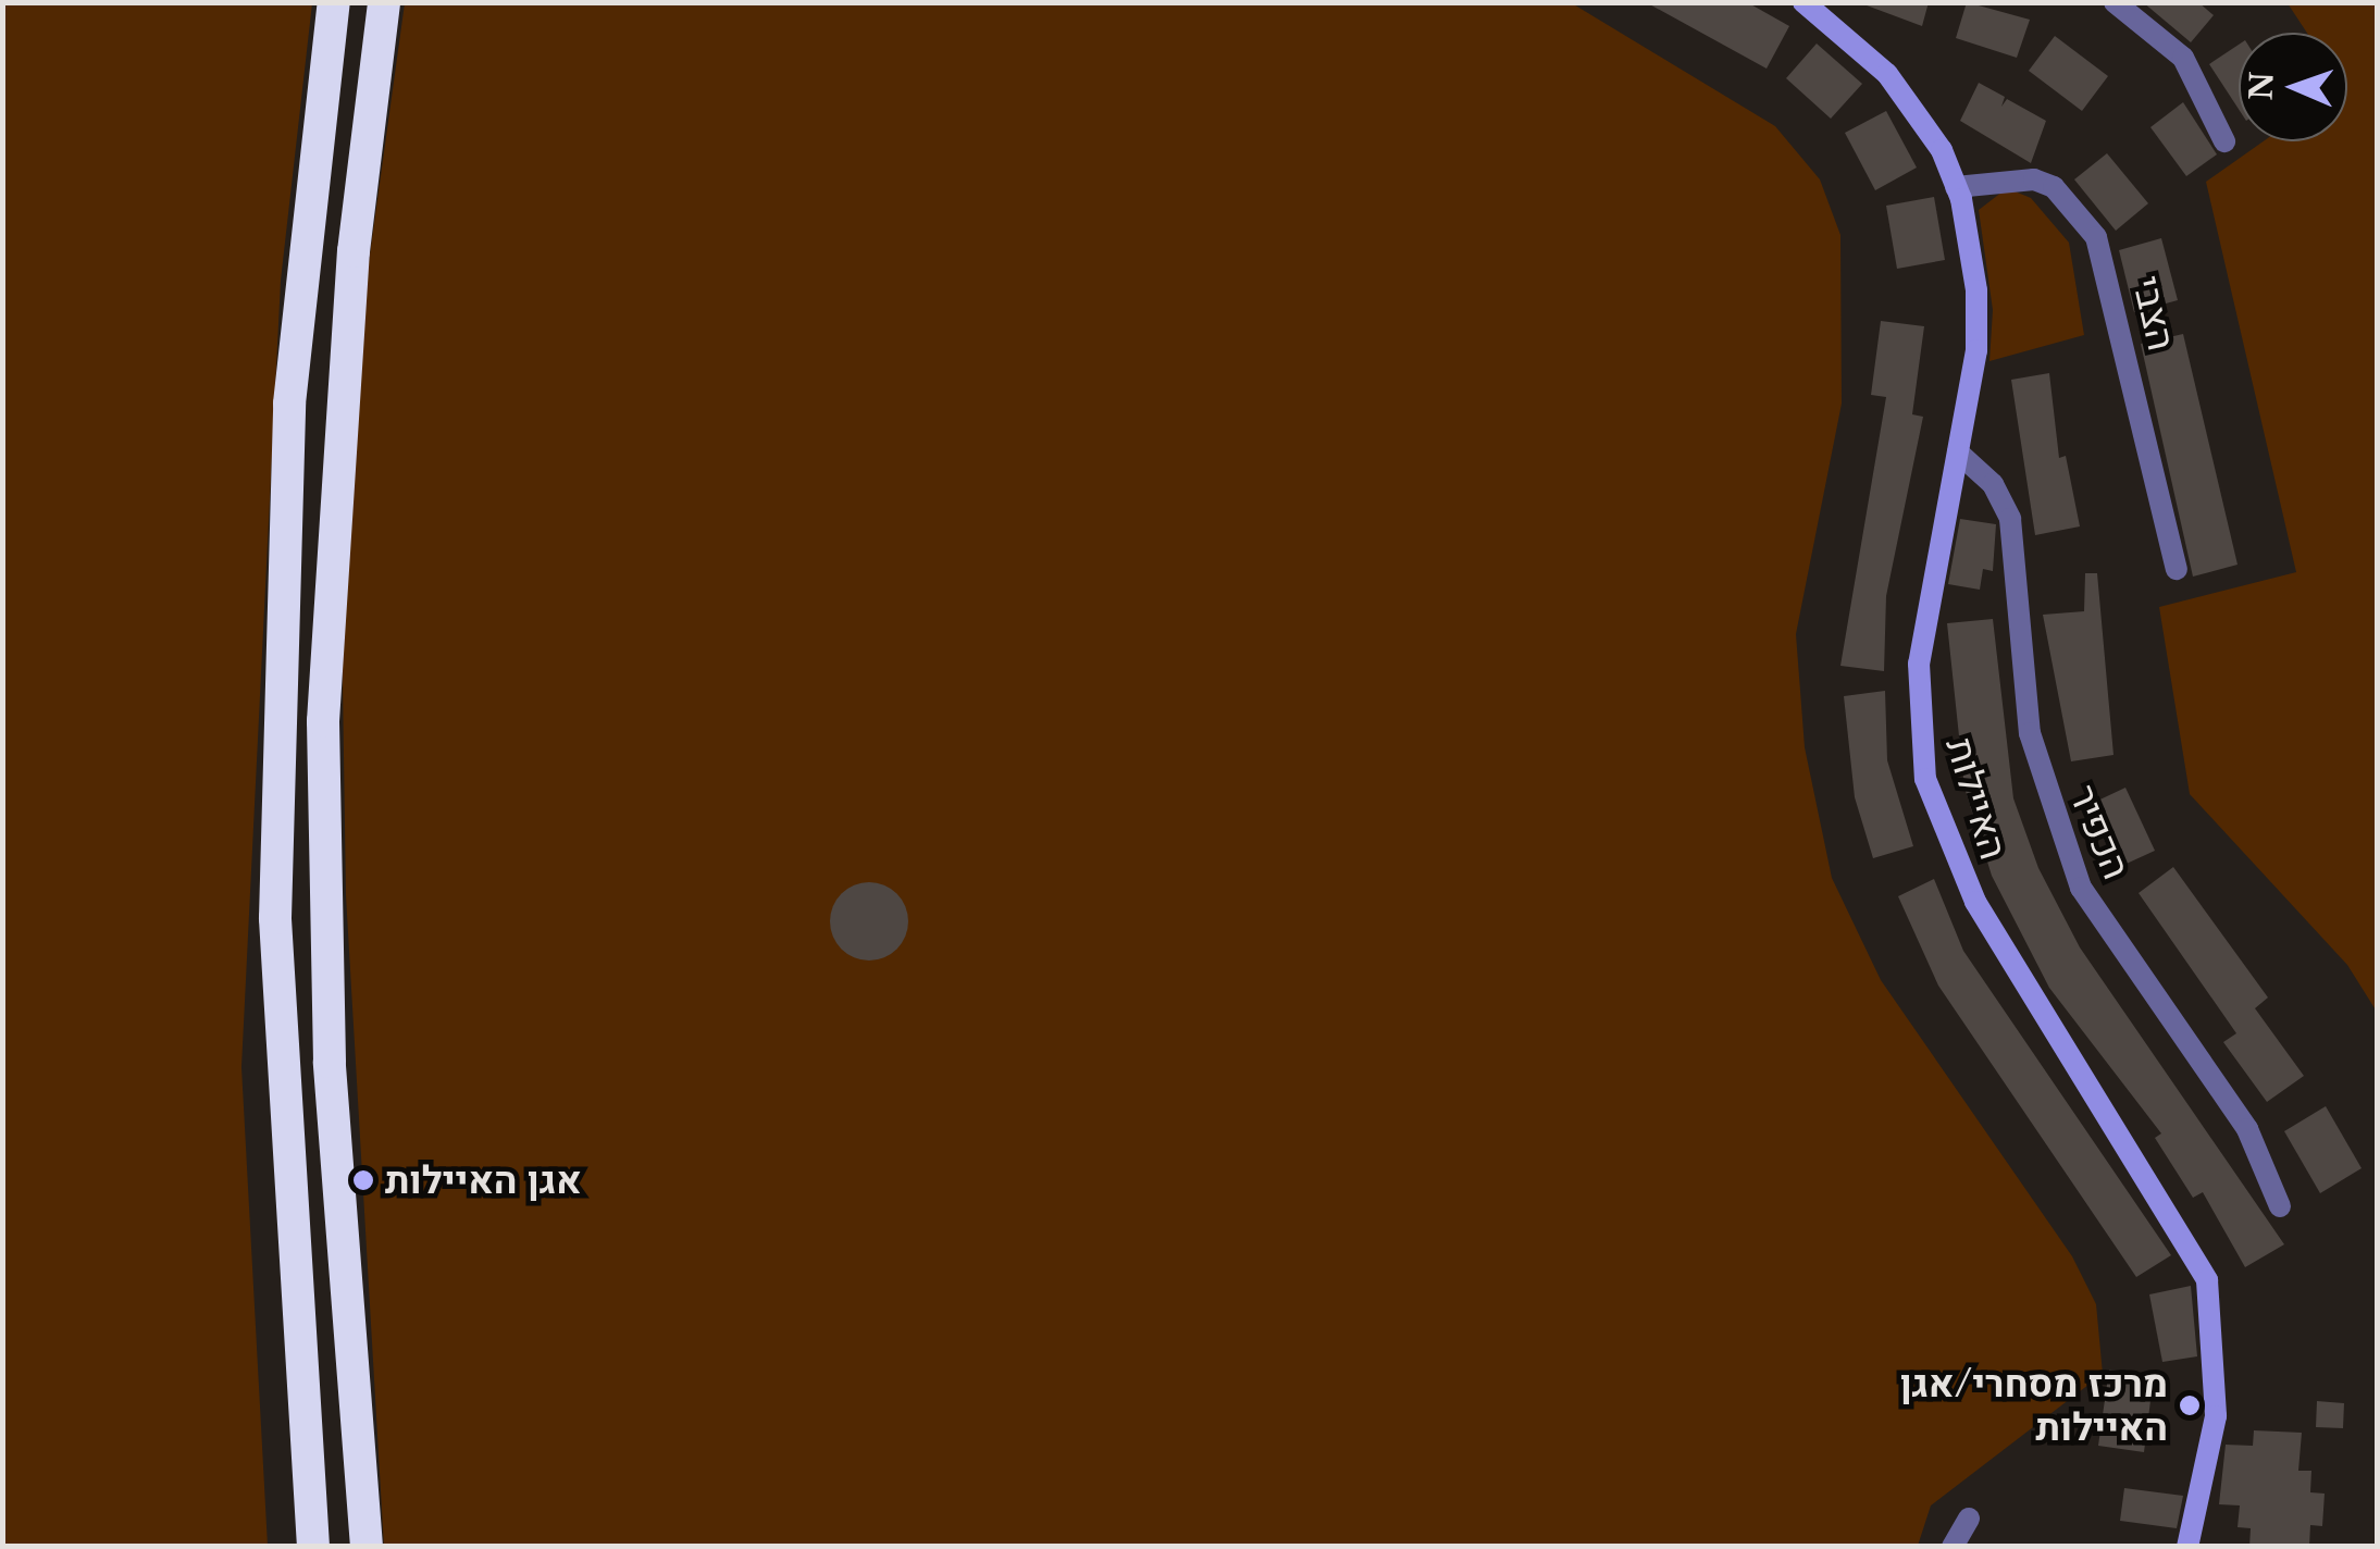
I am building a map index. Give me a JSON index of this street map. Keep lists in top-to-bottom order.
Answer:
{
  "streets": {
    "street": ["הצבי", "האיילות", "הכפיר"]
  },
  "crossings": [
    ["הצבי", "האיילות"],
    ["האיילות", "הכפיר"]
  ],
  "places": ["אגן האיילות", "מרכז מסחרי/אגן האיילות"],
  "north": "left"
}
